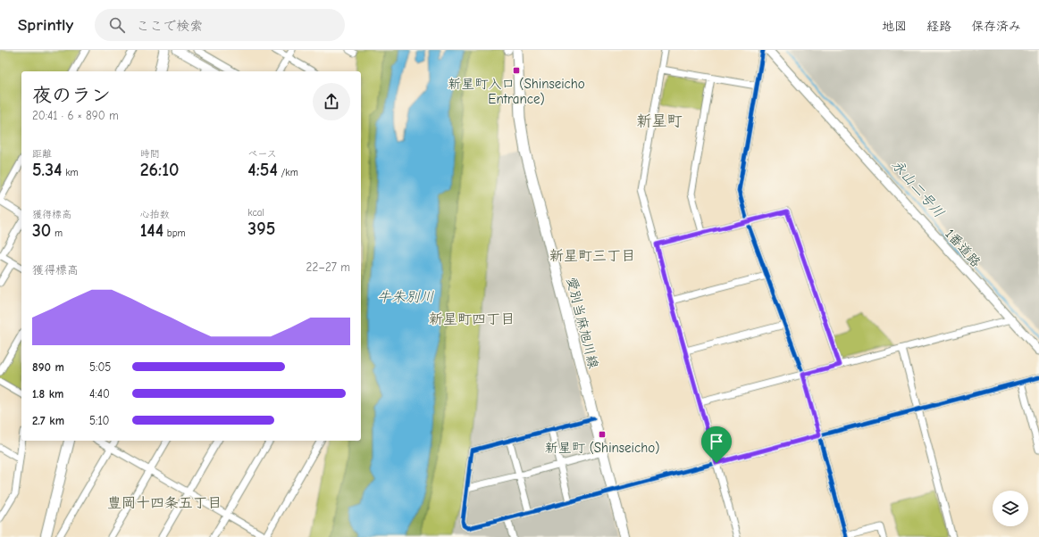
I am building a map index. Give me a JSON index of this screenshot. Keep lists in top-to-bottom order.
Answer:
{
  "streets": {
    "main road": ["愛別当麻旭川線"],
    "street": ["1番道路"]
  },
  "districts": [
    "新星町",
    "新星町三丁目",
    "新星町四丁目",
    "豊岡十四条五丁目"
  ],
  "water": ["永山二号川", "牛朱別川"],
  "places": {
    "transit": ["新星町入口 (Shinseicho Entrance)", "新星町 (Shinseicho)"]
  },
  "page": {
    "header": "Sprintly",
    "search": "ここで検索",
    "nav": ["地図", "経路", "保存済み"],
    "heading": ["夜のラン", "20:41 · 6 × 890 m"],
    "stats": [
      ["距離", "5.34 km"],
      ["時間", "26:10"],
      ["ペース", "4:54 /km"],
      ["獲得標高", "30 m"],
      ["心拍数", "144 bpm"],
      ["kcal", "395"]
    ],
    "chart": ["獲得標高", "22–27 m"],
    "list": [
      {
        "name": "890 m",
        "note": "5:05"
      },
      {
        "name": "1.8 km",
        "note": "4:40"
      },
      {
        "name": "2.7 km",
        "note": "5:10"
      }
    ]
  }
}
